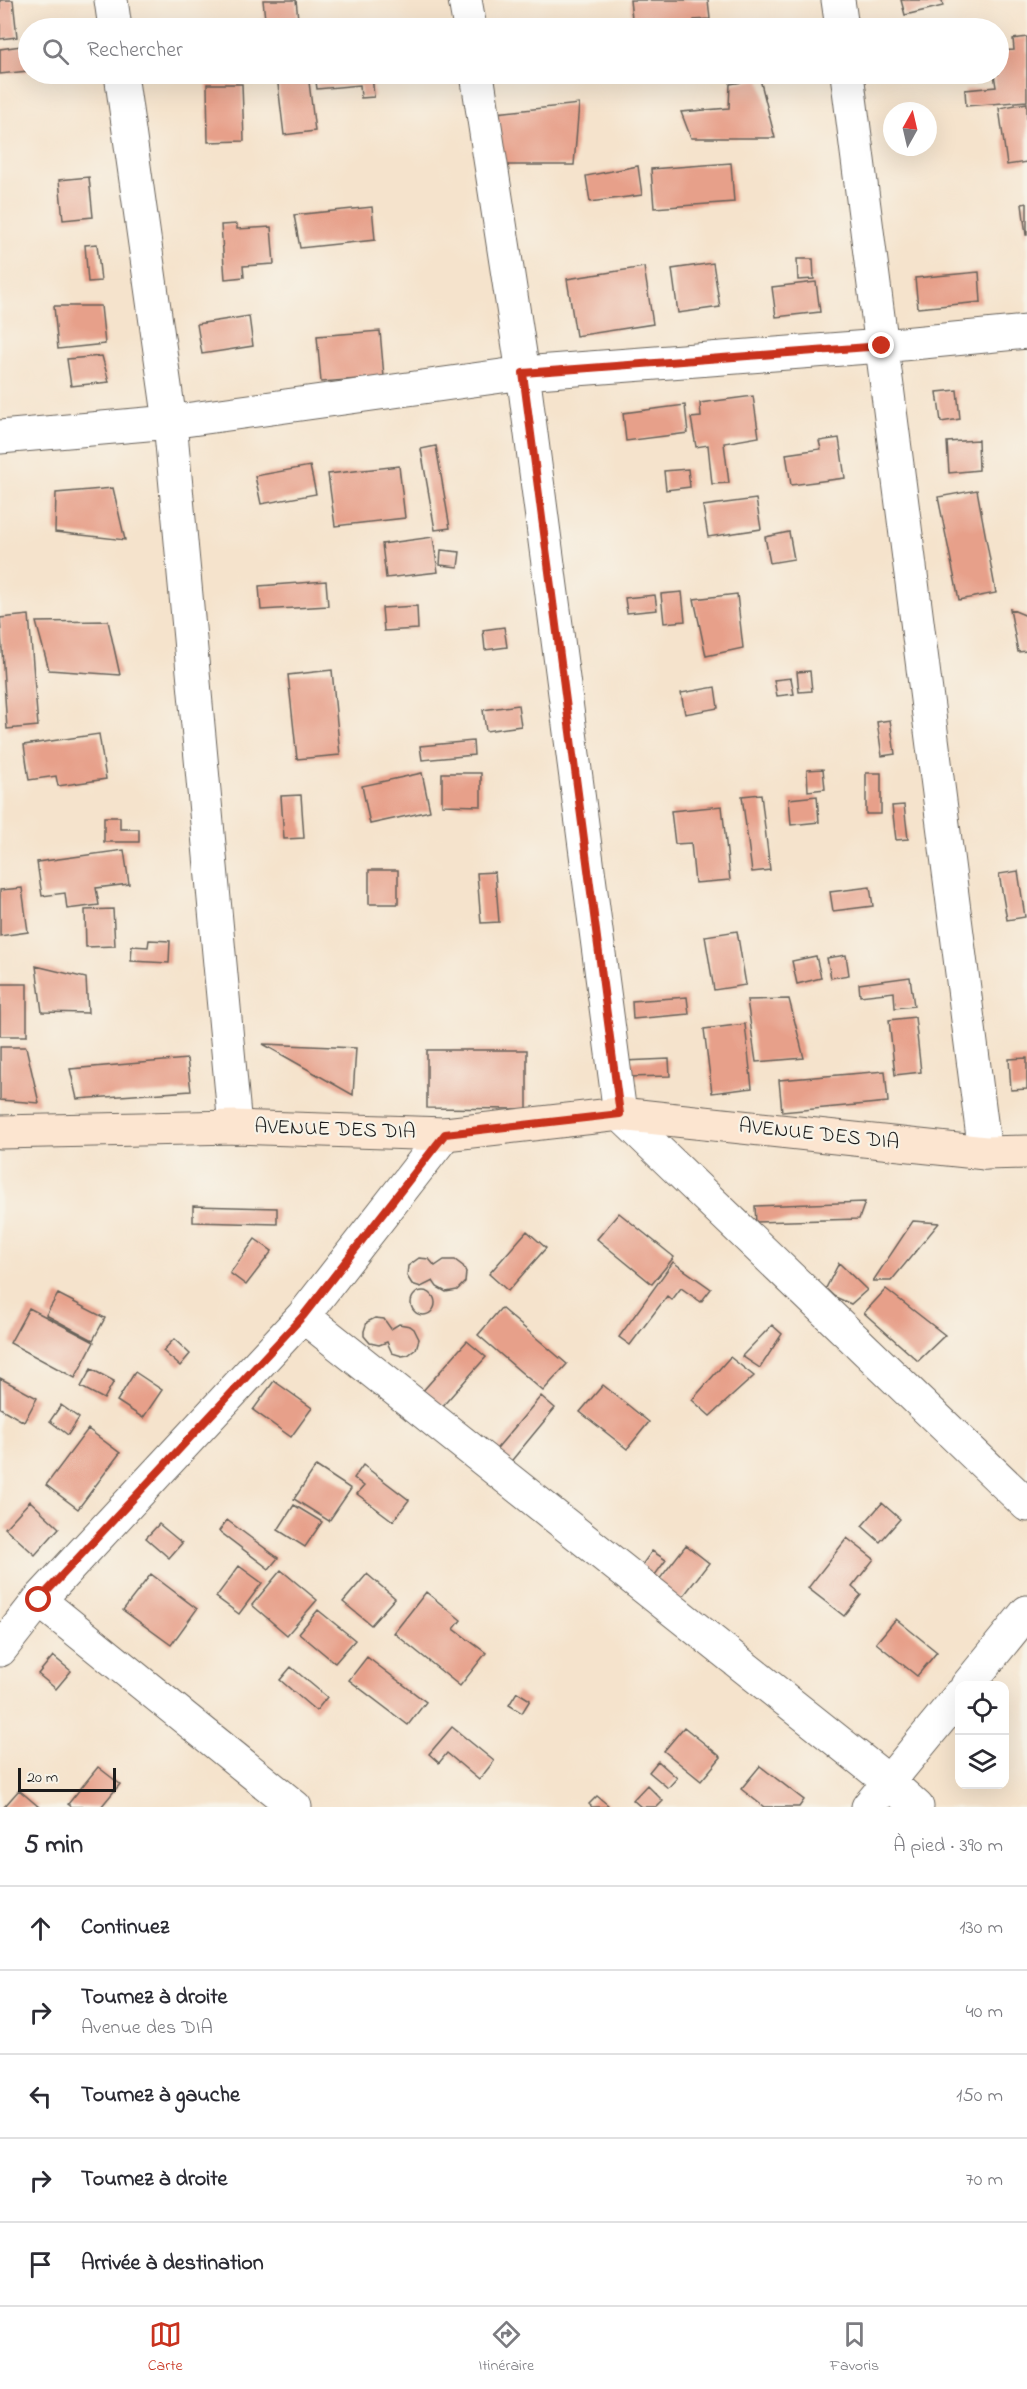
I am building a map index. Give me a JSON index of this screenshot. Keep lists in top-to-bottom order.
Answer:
{
  "streets": {
    "street": ["AVENUE DES DIA"]
  },
  "scale_bar": "20 m",
  "north": "top",
  "page": {
    "search": "Rechercher",
    "scale": "20 m",
    "heading": ["5 min", "À pied · 390 m"],
    "list": [
      ["Continuez", "130 m"],
      ["Tournez à droite", "Avenue des DIA", "40 m"],
      ["Tournez à gauche", "150 m"],
      ["Tournez à droite", "70 m"],
      "Arrivée à destination"
    ],
    "nav": ["Carte", "Itinéraire", "Favoris"]
  }
}
